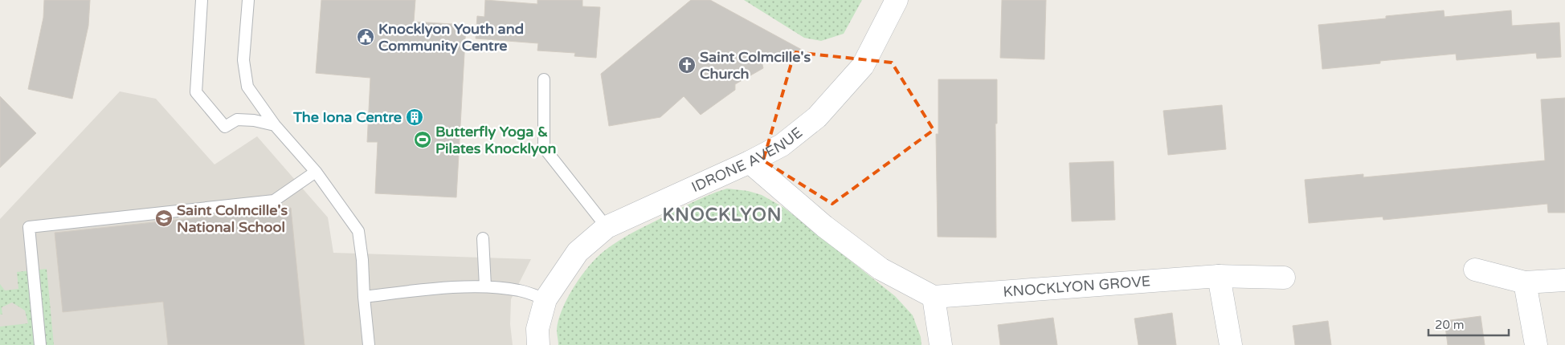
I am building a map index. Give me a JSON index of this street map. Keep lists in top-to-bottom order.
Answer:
{
  "streets": {
    "street": ["IDRONE AVENUE", "KNOCKLYON GROVE"]
  },
  "districts": ["KNOCKLYON"],
  "places": {
    "public building": ["Knocklyon Youth and Community Centre"],
    "church": ["Saint Colmcille's Church"],
    "building": ["The Iona Centre"],
    "sports": ["Butterfly Yoga & Pilates Knocklyon"],
    "school or university": ["Saint Colmcille's National School"]
  },
  "scale_bar": "20 m"
}
